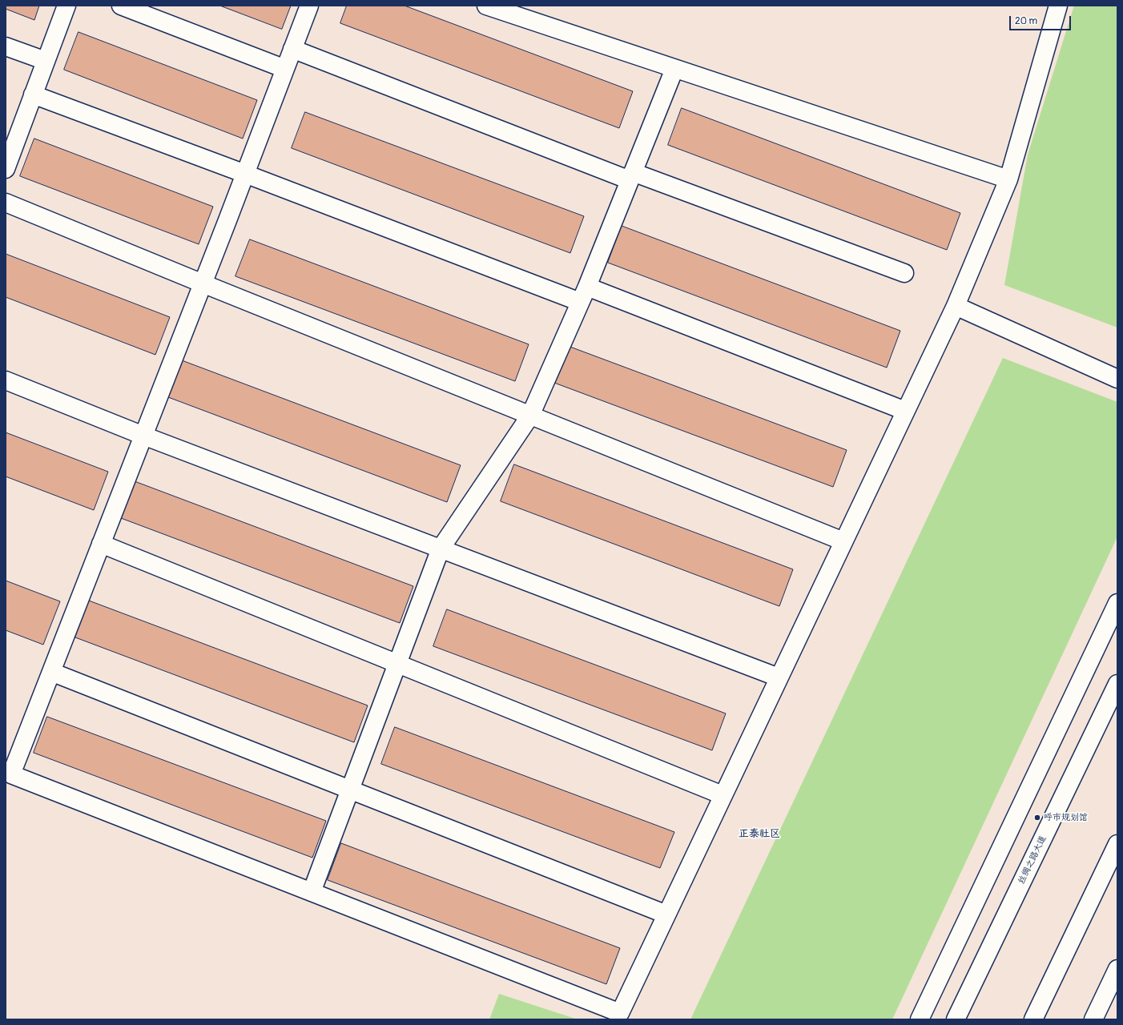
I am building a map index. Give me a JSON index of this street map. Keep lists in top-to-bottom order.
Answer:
{
  "streets": {
    "street": ["丝绸之路大道"]
  },
  "districts": ["正泰社区"],
  "places": ["呼市规划馆"],
  "scale_bar": "20 m"
}
